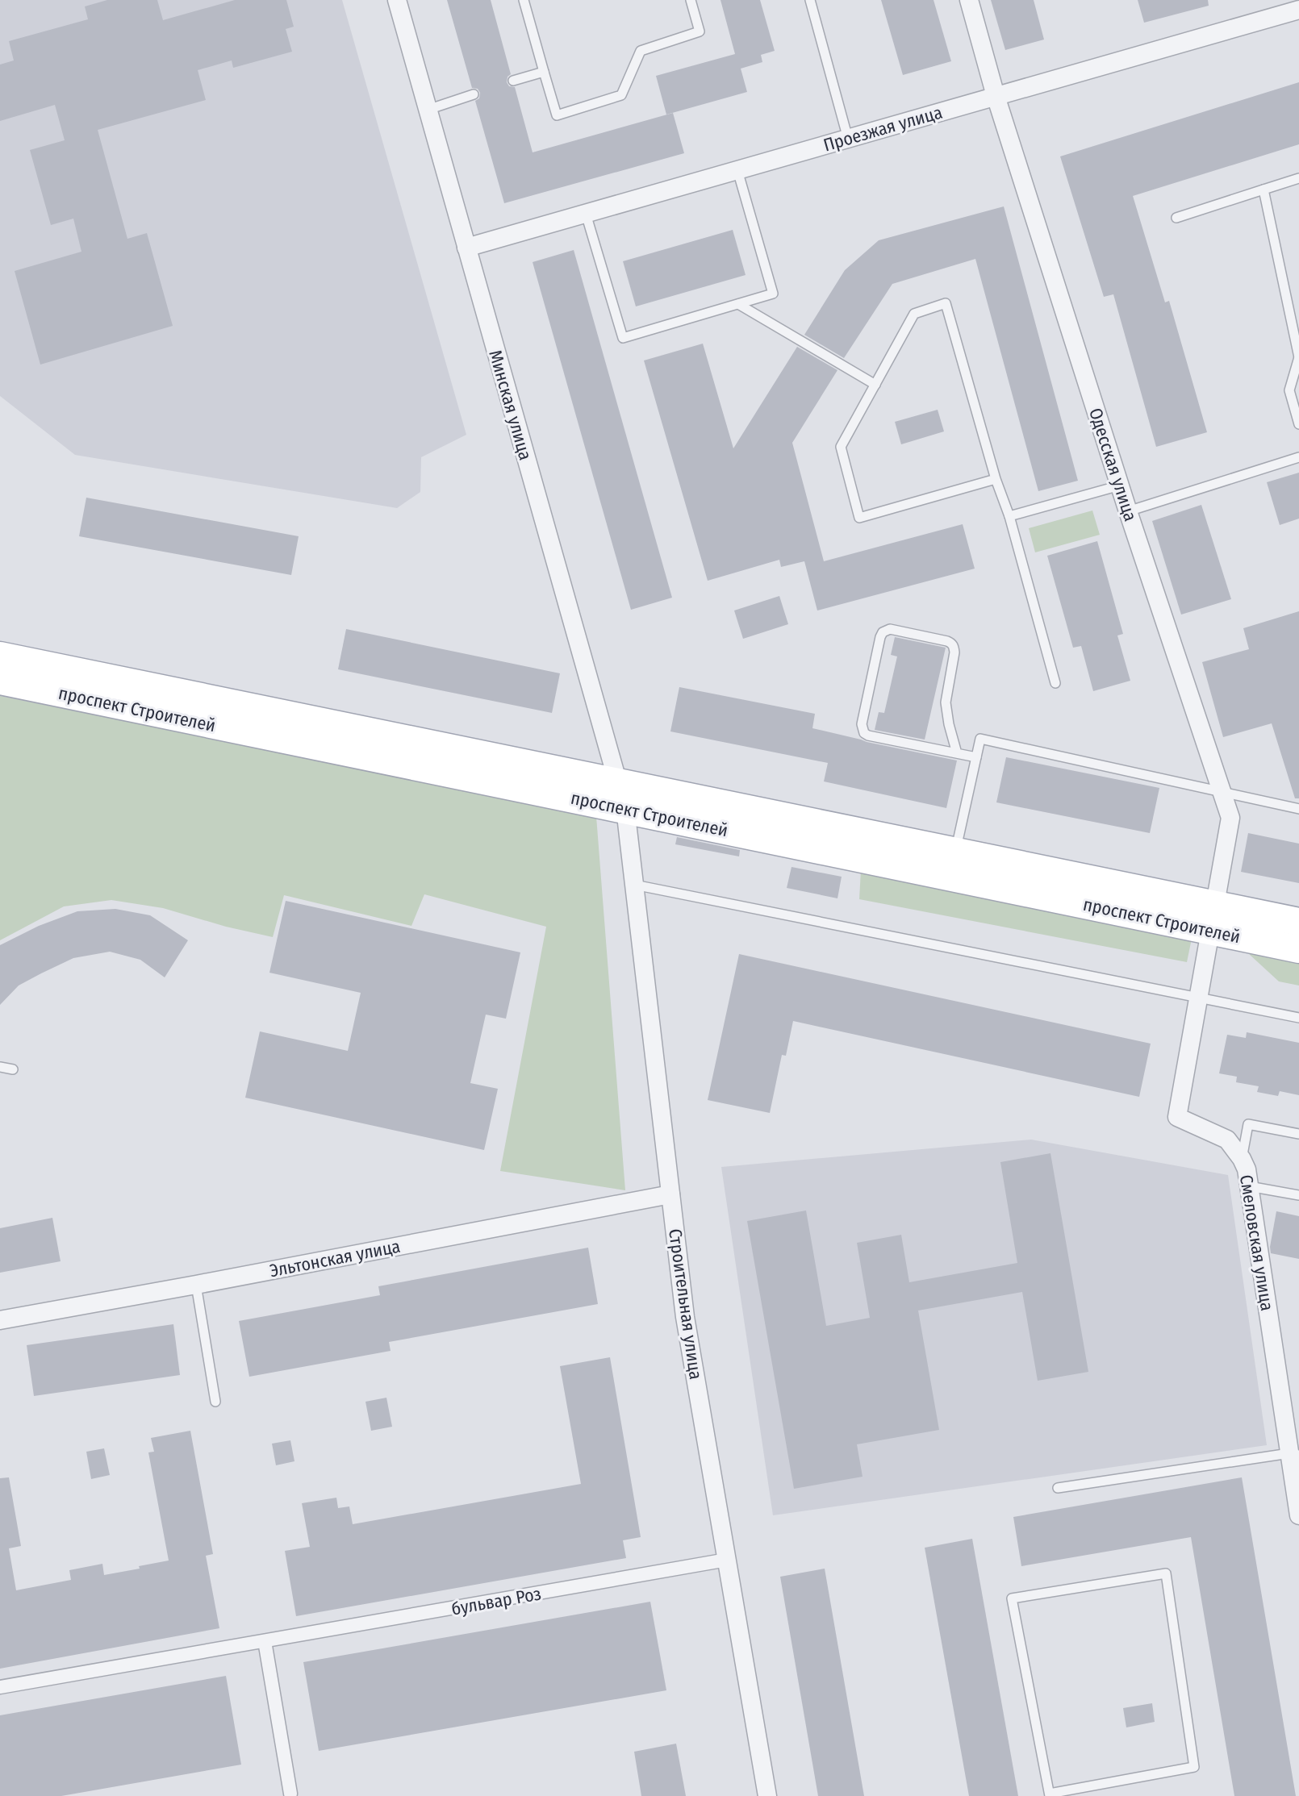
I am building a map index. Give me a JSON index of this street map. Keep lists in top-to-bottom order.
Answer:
{
  "streets": {
    "main road": ["проспект Строителей"],
    "street": [
      "Проезжая улица",
      "Минская улица",
      "Одесская улица",
      "Смеловская улица",
      "Эльтонская улица",
      "Строительная улица",
      "бульвар Роз"
    ]
  },
  "crossings": [
    ["Проезжая улица", "Минская улица"],
    ["Проезжая улица", "Одесская улица"],
    ["Минская улица", "проспект Строителей"],
    ["Минская улица", "Строительная улица"],
    ["Одесская улица", "проспект Строителей"],
    ["Одесская улица", "Смеловская улица"],
    ["проспект Строителей", "Смеловская улица"],
    ["проспект Строителей", "Строительная улица"],
    ["Эльтонская улица", "Строительная улица"],
    ["Строительная улица", "бульвар Роз"]
  ]
}
